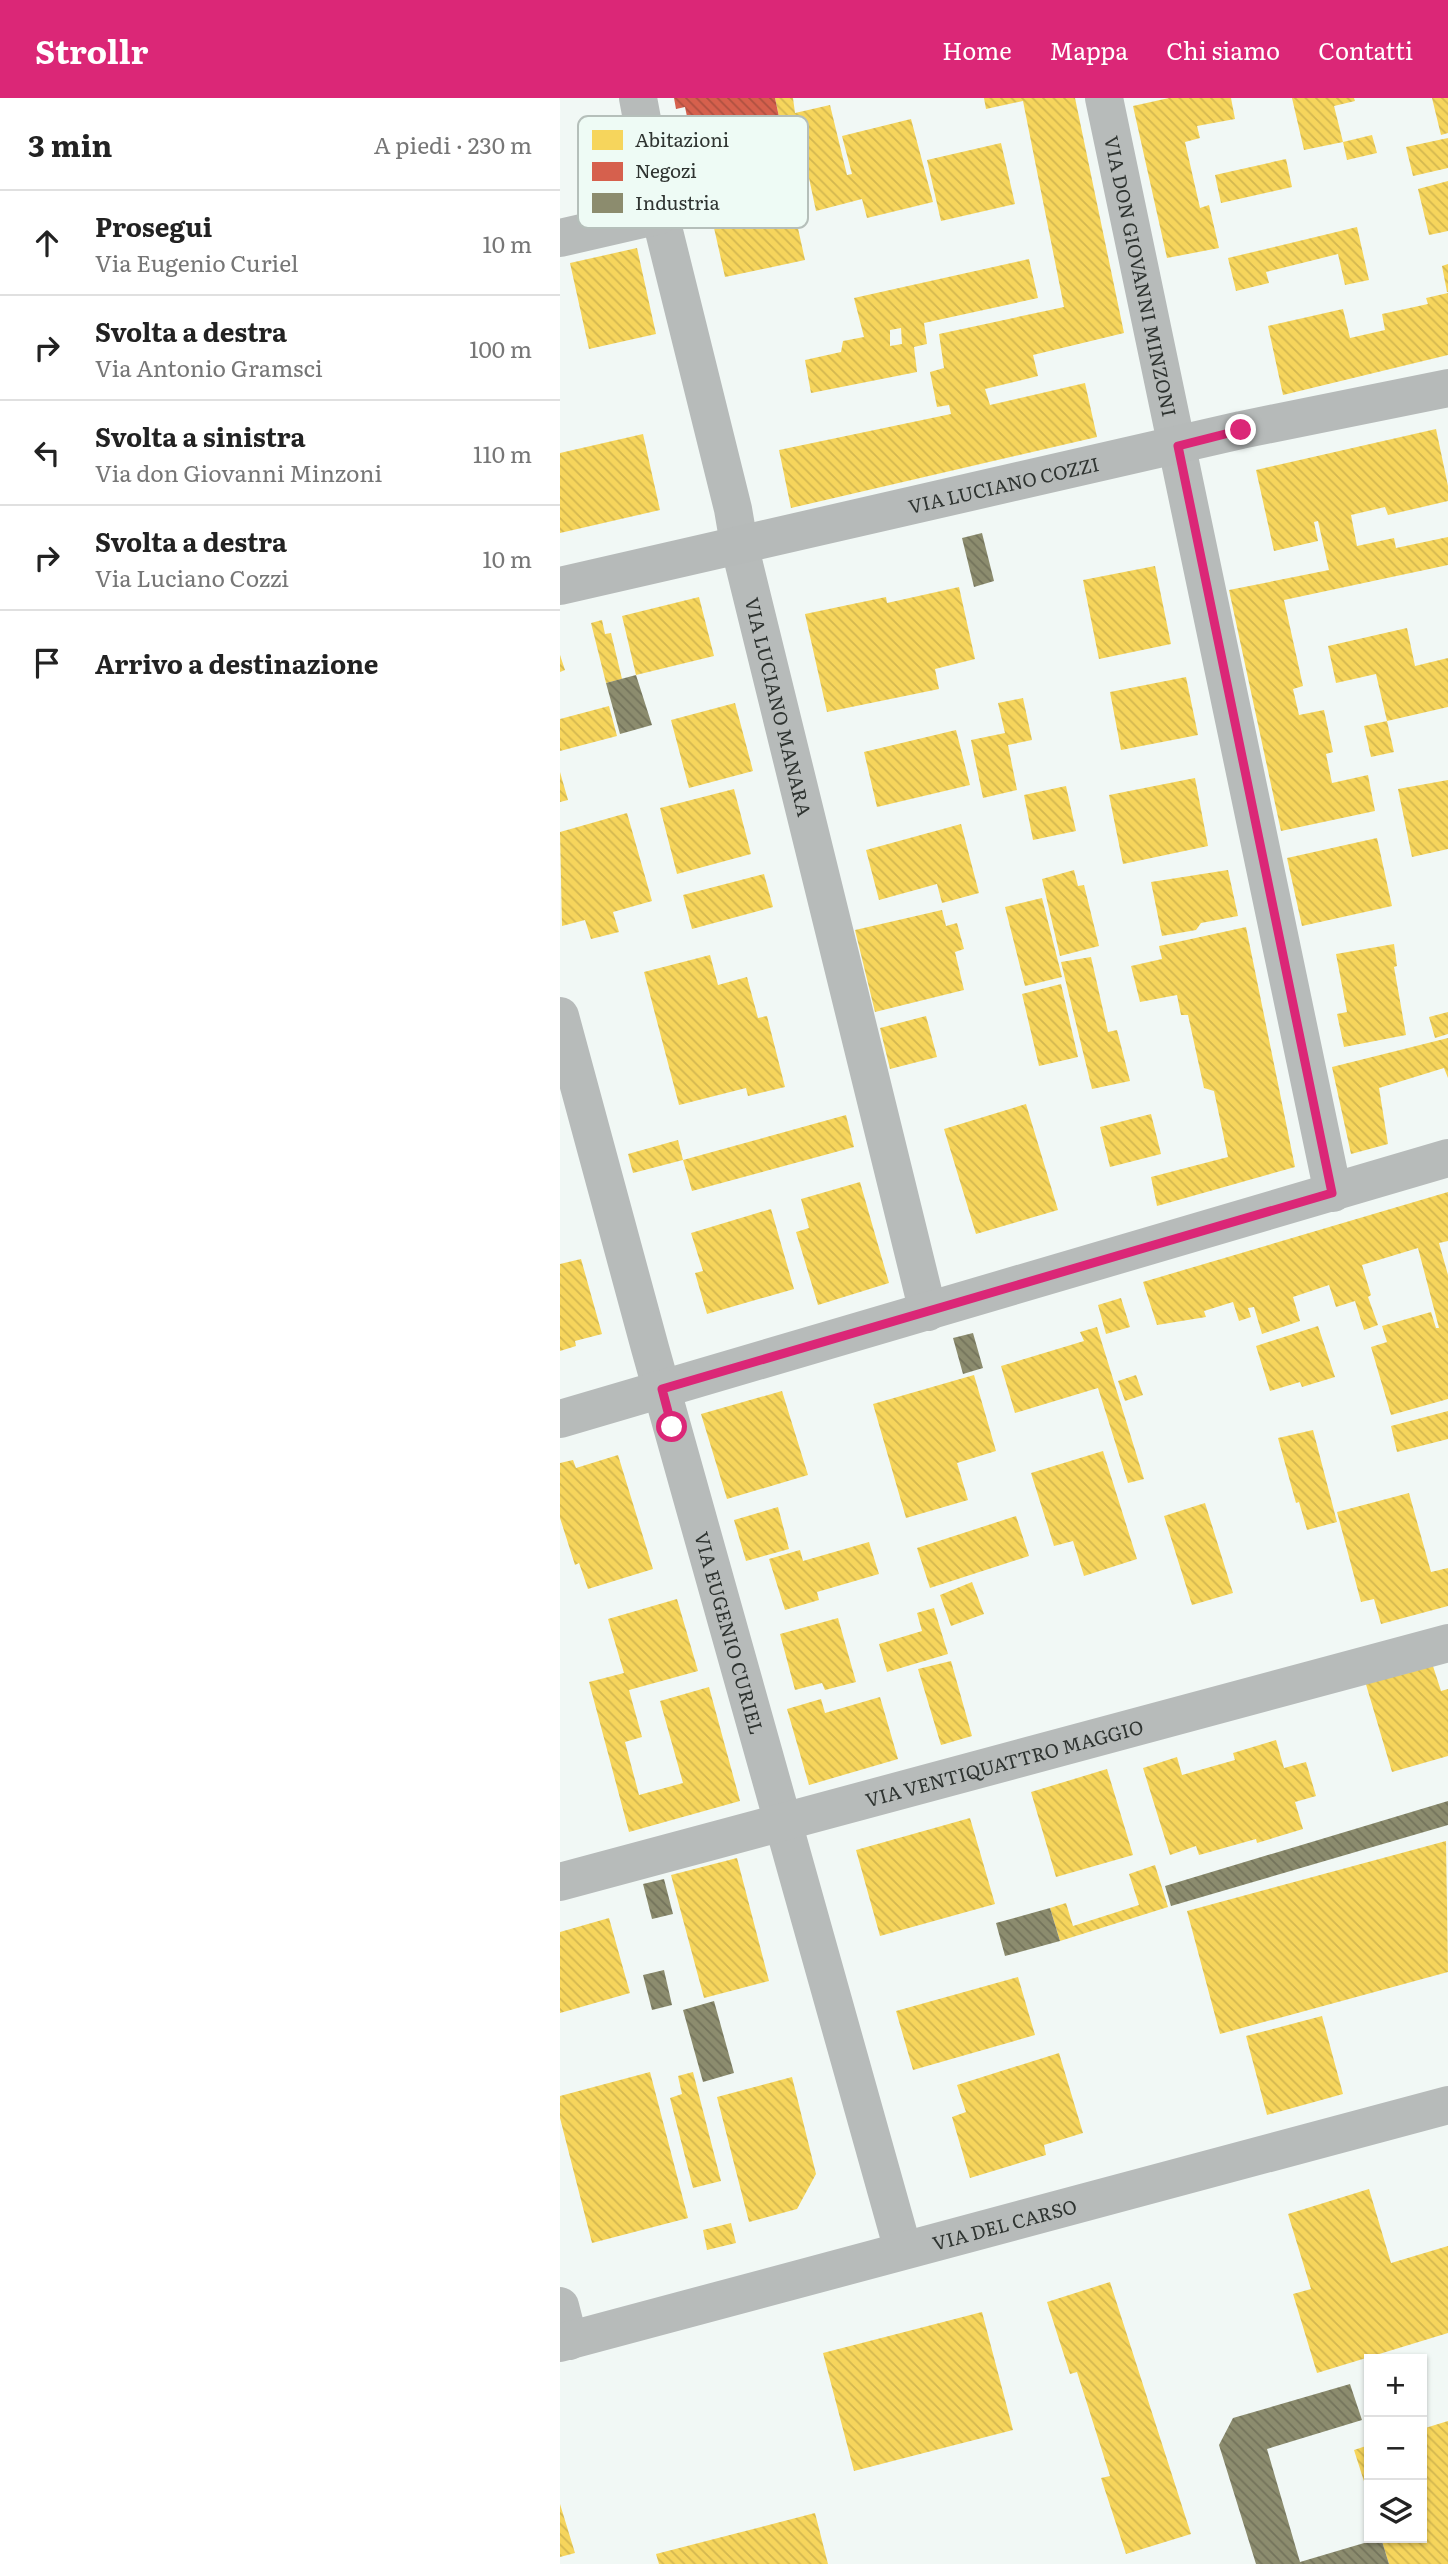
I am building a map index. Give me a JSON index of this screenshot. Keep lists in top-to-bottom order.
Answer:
{
  "streets": {
    "street": [
      "VIA DON GIOVANNI MINZONI",
      "VIA LUCIANO COZZI",
      "VIA LUCIANO MANARA",
      "VIA EUGENIO CURIEL",
      "VIA VENTIQUATTRO MAGGIO",
      "VIA DEL CARSO"
    ]
  },
  "crossings": [
    ["VIA DON GIOVANNI MINZONI", "VIA LUCIANO COZZI"],
    ["VIA LUCIANO COZZI", "VIA LUCIANO MANARA"],
    ["VIA EUGENIO CURIEL", "VIA VENTIQUATTRO MAGGIO"],
    ["VIA EUGENIO CURIEL", "VIA DEL CARSO"]
  ],
  "legend": ["Abitazioni", "Negozi", "Industria"],
  "page": {
    "header": "Strollr",
    "nav": [
      "Home",
      "Mappa",
      "Chi siamo",
      "Contatti"
    ],
    "heading": ["3 min", "A piedi · 230 m"],
    "list": [
      ["Prosegui", "Via Eugenio Curiel", "10 m"],
      ["Svolta a destra", "Via Antonio Gramsci", "100 m"],
      ["Svolta a sinistra", "Via don Giovanni Minzoni", "110 m"],
      ["Svolta a destra", "Via Luciano Cozzi", "10 m"],
      "Arrivo a destinazione"
    ],
    "map_buttons": ["+", "−"]
  }
}
